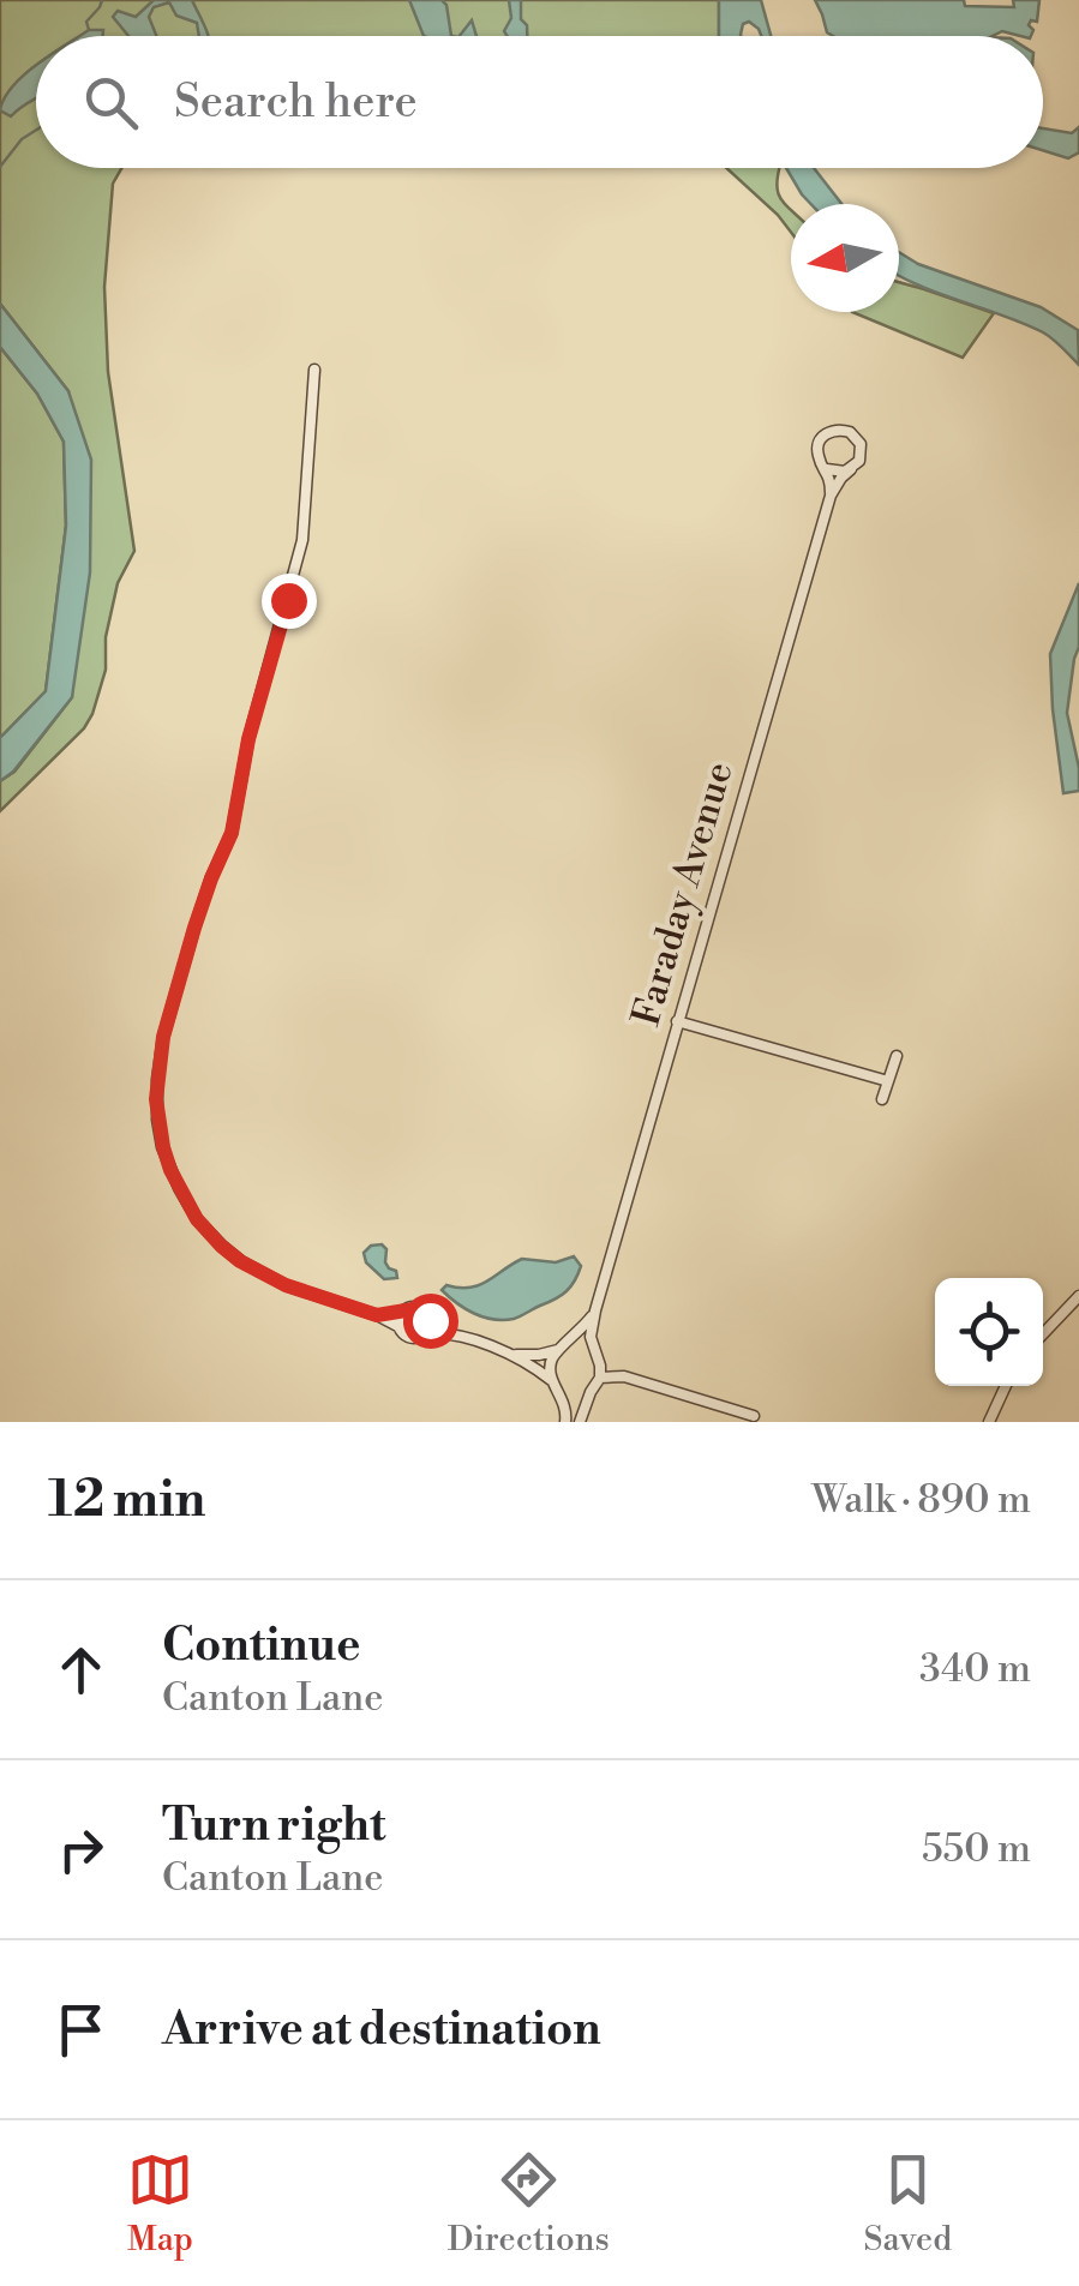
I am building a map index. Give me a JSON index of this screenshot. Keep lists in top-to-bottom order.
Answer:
{
  "streets": {
    "street": ["Faraday Avenue"]
  },
  "north": "left",
  "page": {
    "search": "Search here",
    "heading": ["12 min", "Walk · 890 m"],
    "list": [
      ["Continue", "Canton Lane", "340 m"],
      ["Turn right", "Canton Lane", "550 m"],
      "Arrive at destination"
    ],
    "nav": ["Map", "Directions", "Saved"]
  }
}
